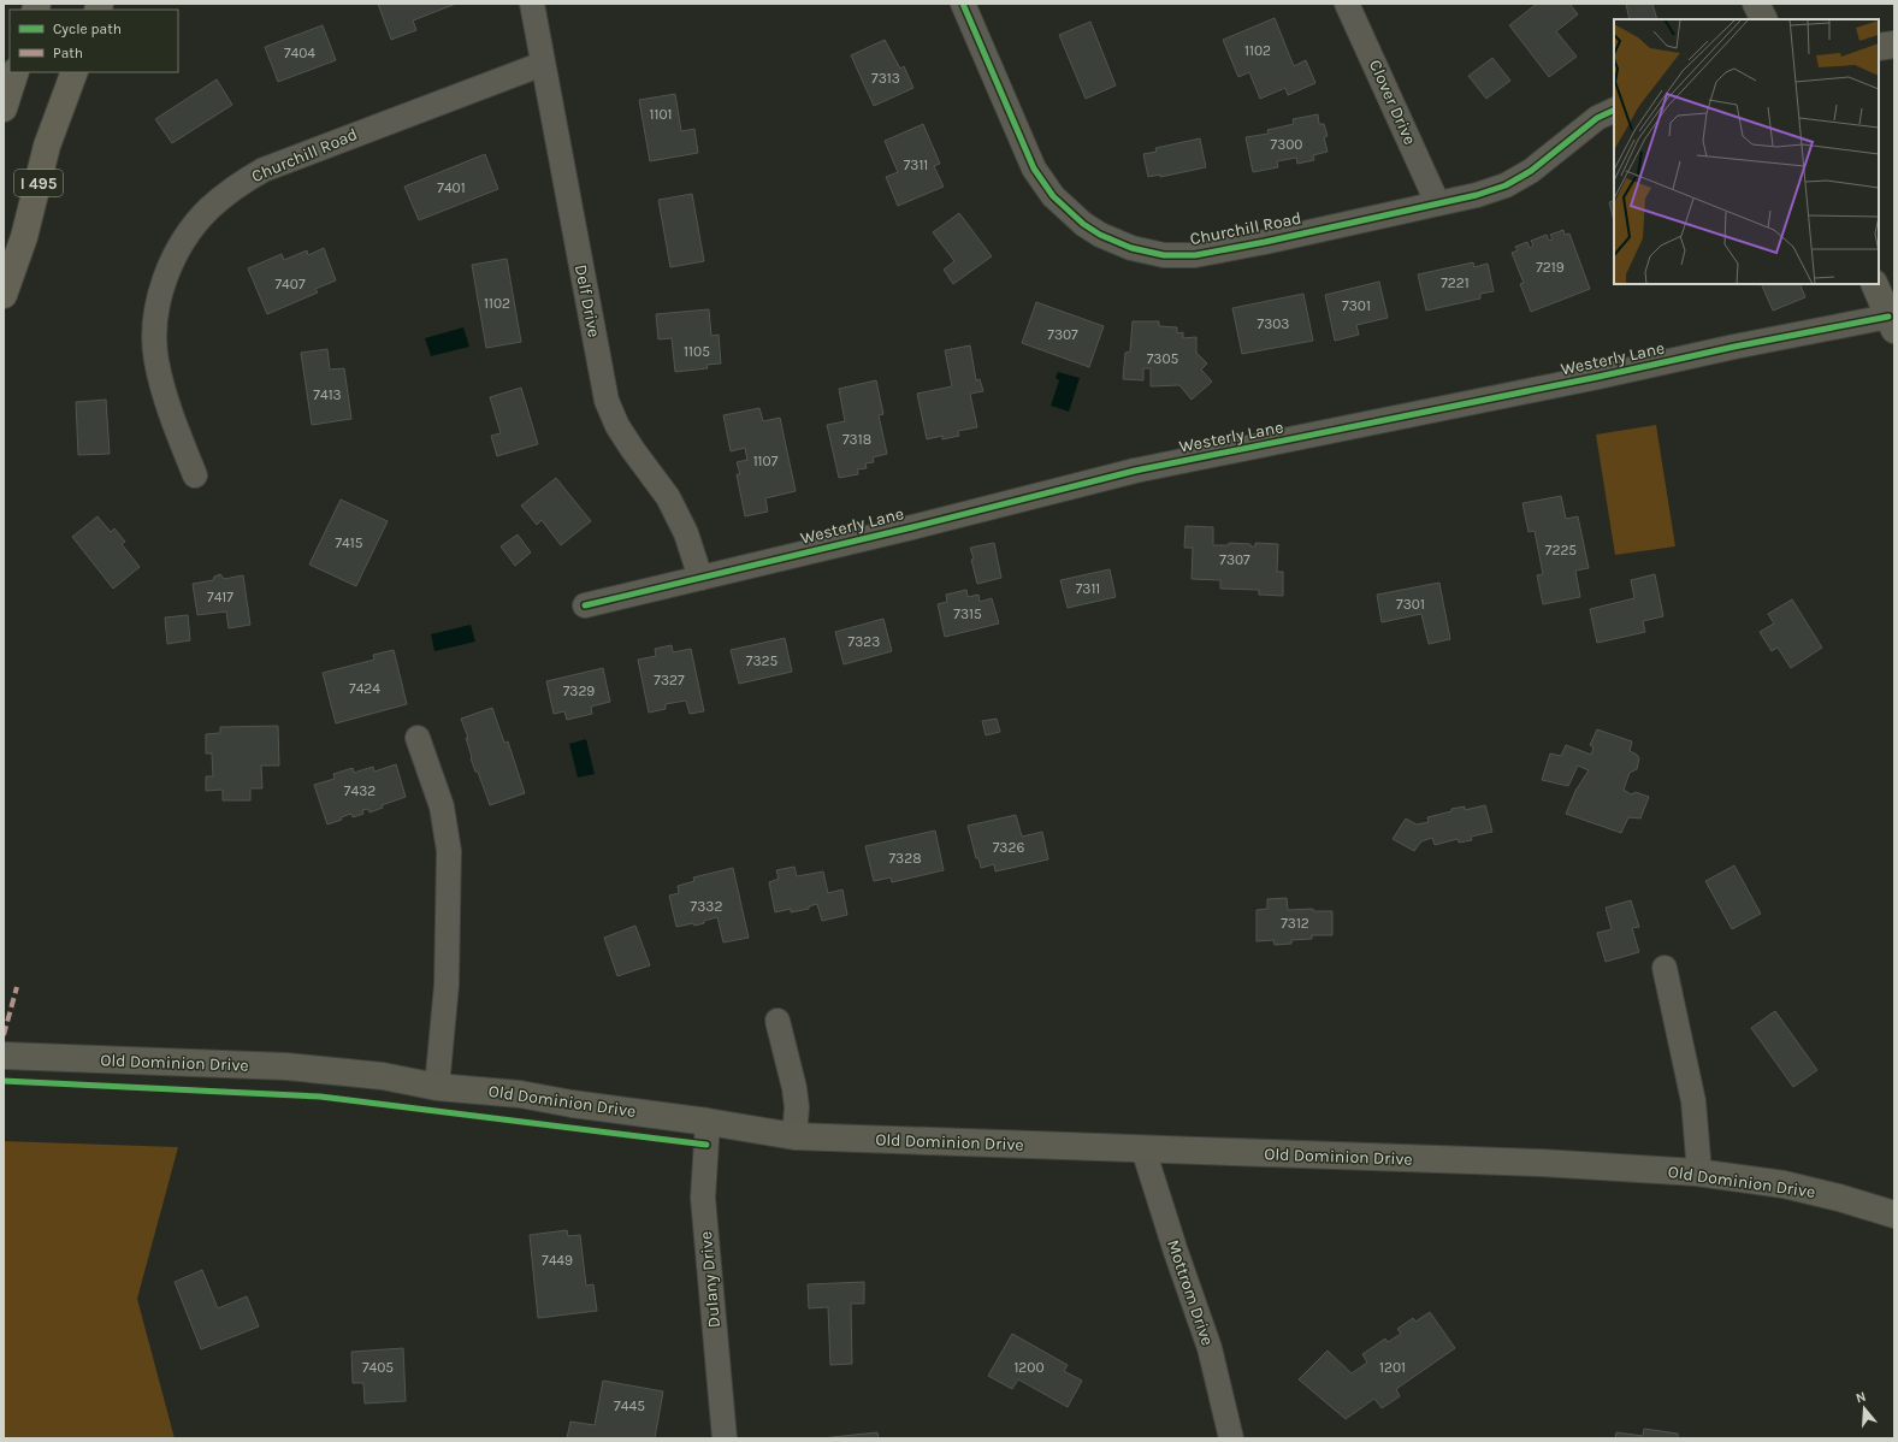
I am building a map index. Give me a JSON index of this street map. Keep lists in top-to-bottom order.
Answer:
{
  "streets": {
    "highway": ["I 495"],
    "main road": ["Old Dominion Drive"],
    "street": [
      "Clover Drive",
      "Churchill Road",
      "Delf Drive",
      "Westerly Lane",
      "Dulany Drive",
      "Mottrom Drive"
    ]
  },
  "crossings": [
    ["Clover Drive", "Churchill Road"],
    ["Churchill Road", "Delf Drive"],
    ["Delf Drive", "Westerly Lane"],
    ["Old Dominion Drive", "Dulany Drive"],
    ["Old Dominion Drive", "Mottrom Drive"]
  ],
  "house_numbers": [
    "1102",
    "7404",
    "7313",
    "1101",
    "7300",
    "7311",
    "7401",
    "7219",
    "7221",
    "7407",
    "1102",
    "7301",
    "7303",
    "7307",
    "1105",
    "7305",
    "7413",
    "7318",
    "1107",
    "7415",
    "7225",
    "7307",
    "7311",
    "7417",
    "7301",
    "7315",
    "7323",
    "7325",
    "7327",
    "7424",
    "7329",
    "7432",
    "7326",
    "7328",
    "7332",
    "7312",
    "7449",
    "7405",
    "1200",
    "1201",
    "7445"
  ],
  "legend": ["Cycle path", "Path"],
  "north": "top"
}
